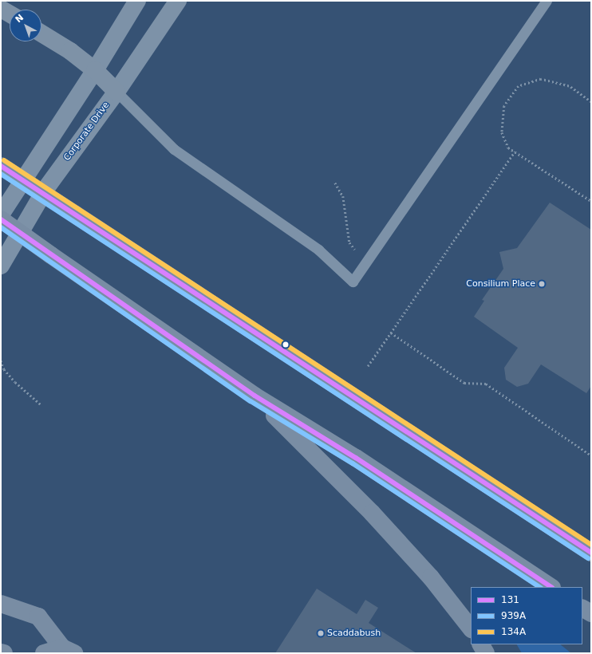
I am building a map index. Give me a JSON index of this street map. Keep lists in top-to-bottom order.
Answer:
{
  "streets": {
    "street": ["Corporate Drive"]
  },
  "places": ["Consilium Place", "Scaddabush"],
  "lines": ["transit line 134A", "transit line 131", "transit line 939A"],
  "legend": ["131", "939A", "134A"],
  "north": "top left"
}
